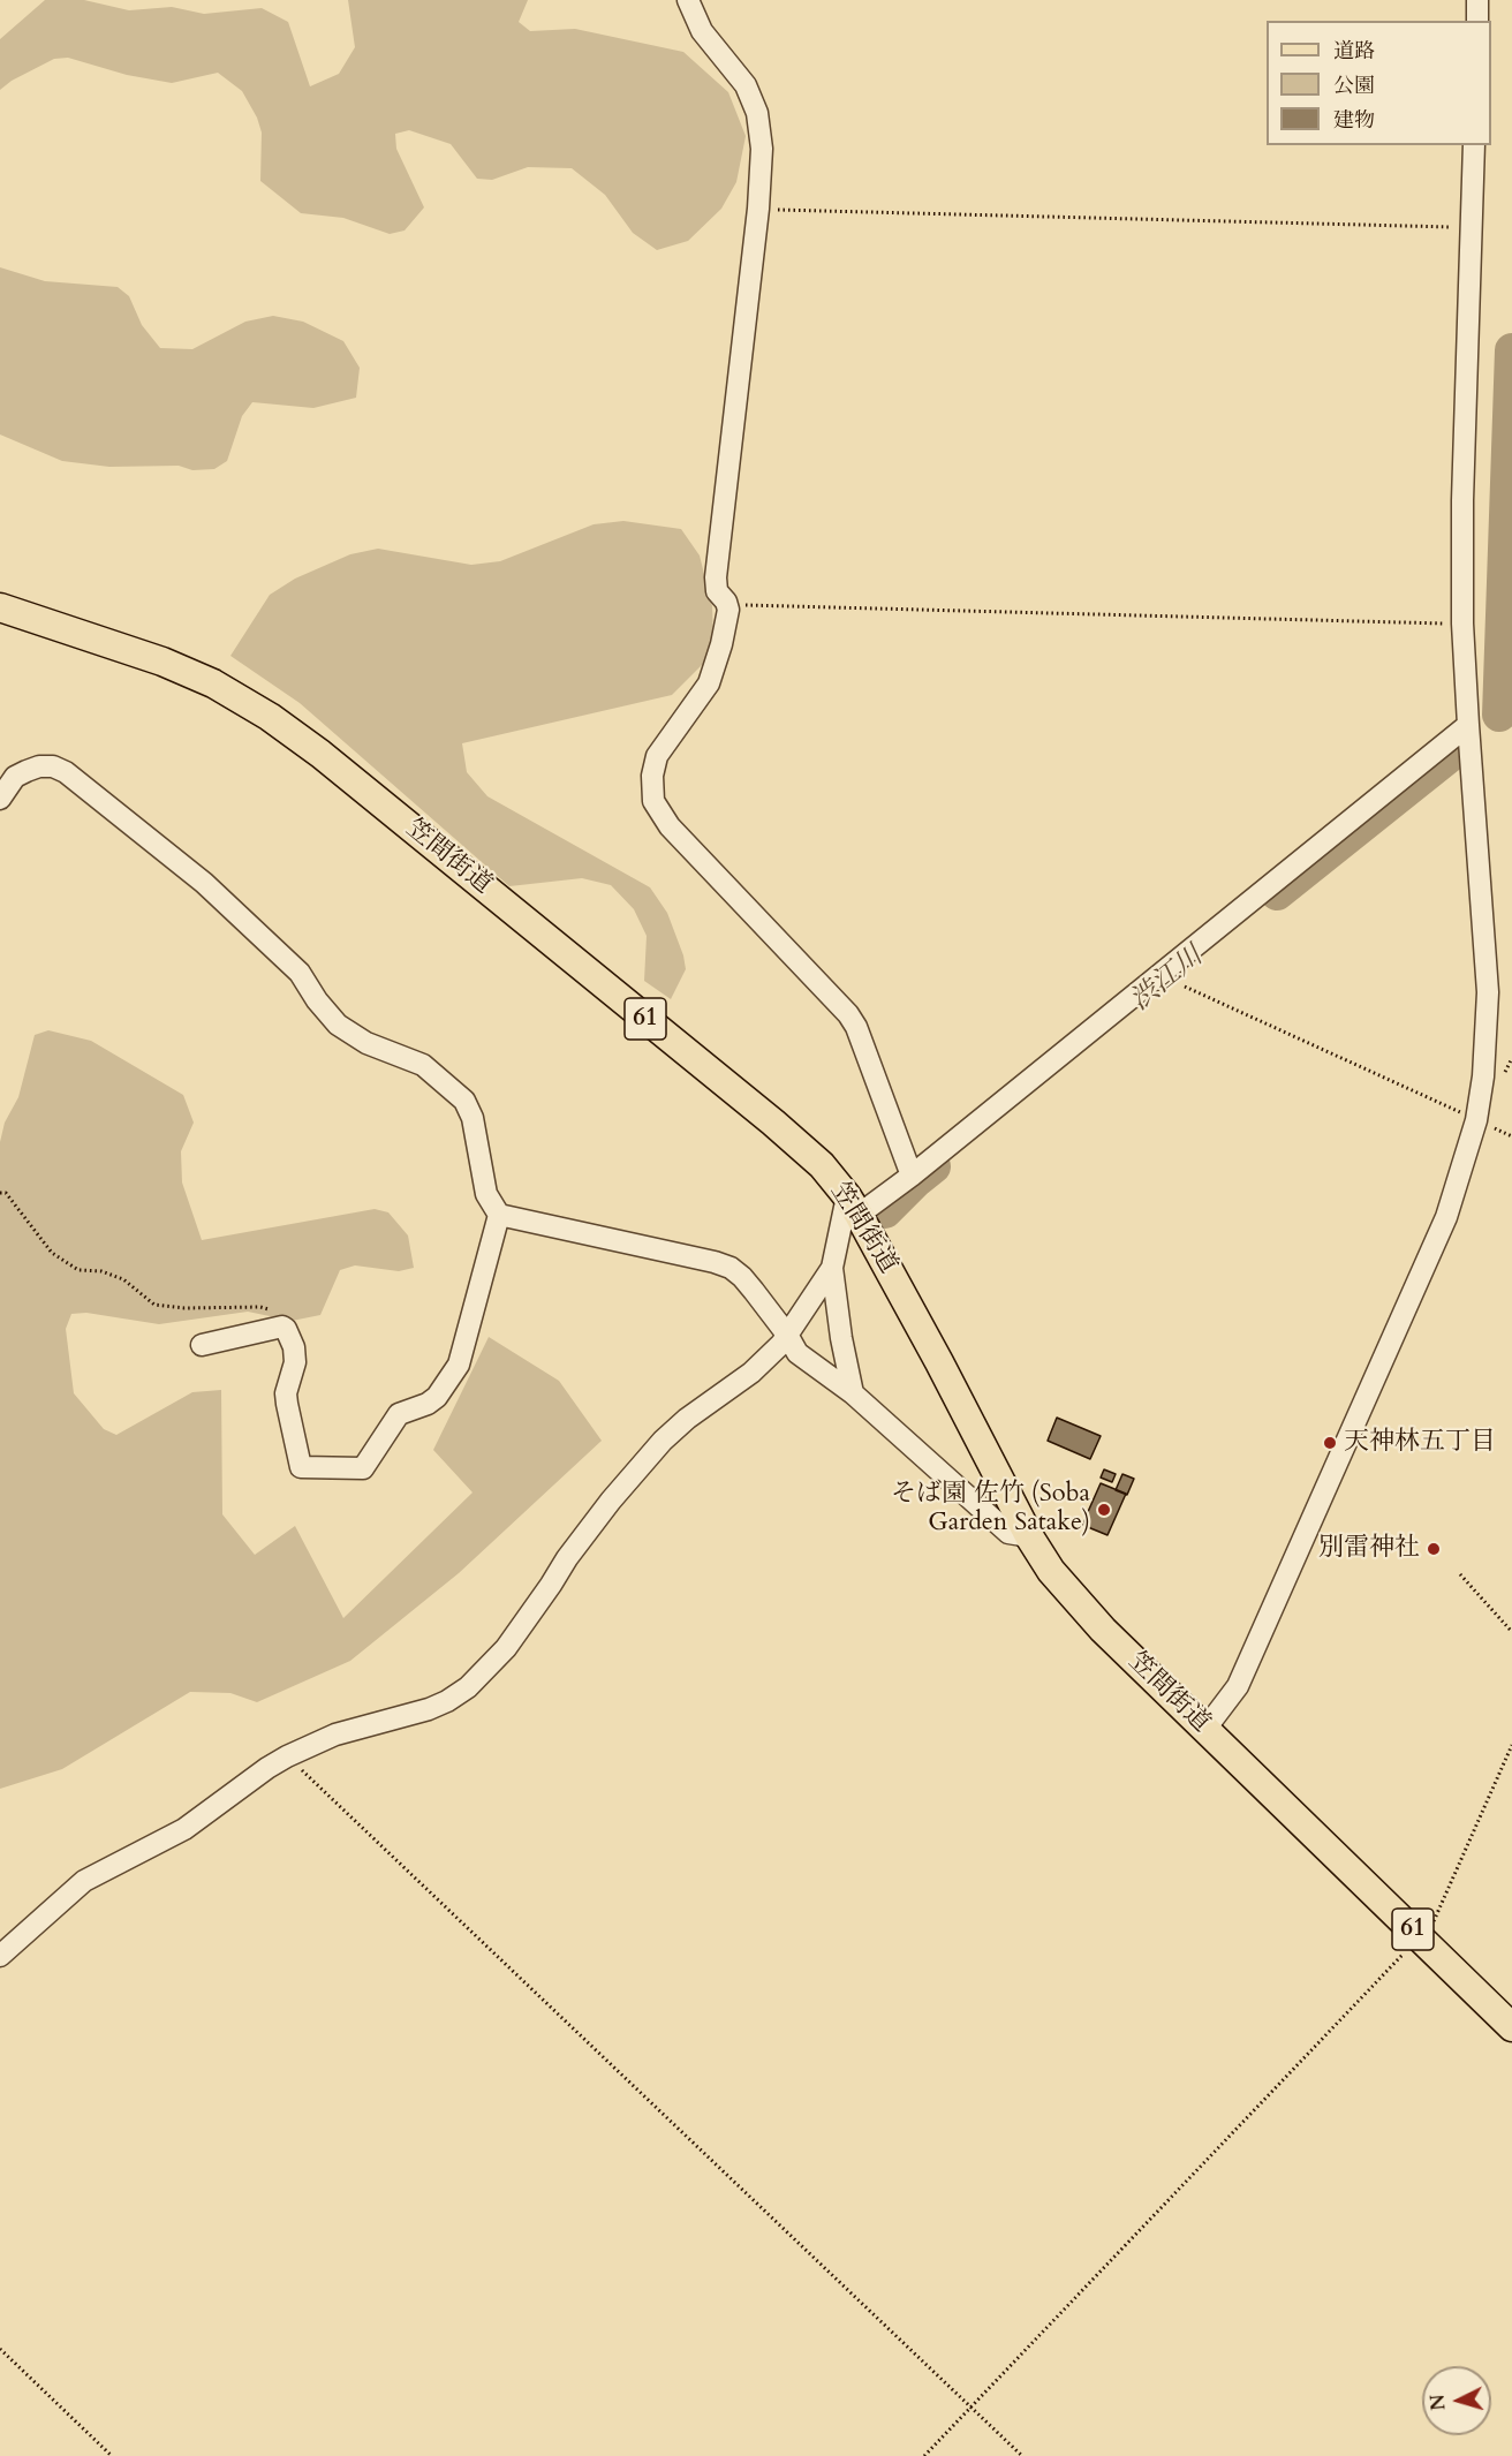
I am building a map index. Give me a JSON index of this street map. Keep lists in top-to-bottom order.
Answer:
{
  "streets": {
    "main road": ["笠間街道", "61"]
  },
  "water": ["渋江川"],
  "places": ["天神林五丁目", "そば園 佐竹 (Soba Garden Satake)", "別雷神社"],
  "legend": ["道路", "公園", "建物"],
  "north": "left"
}
